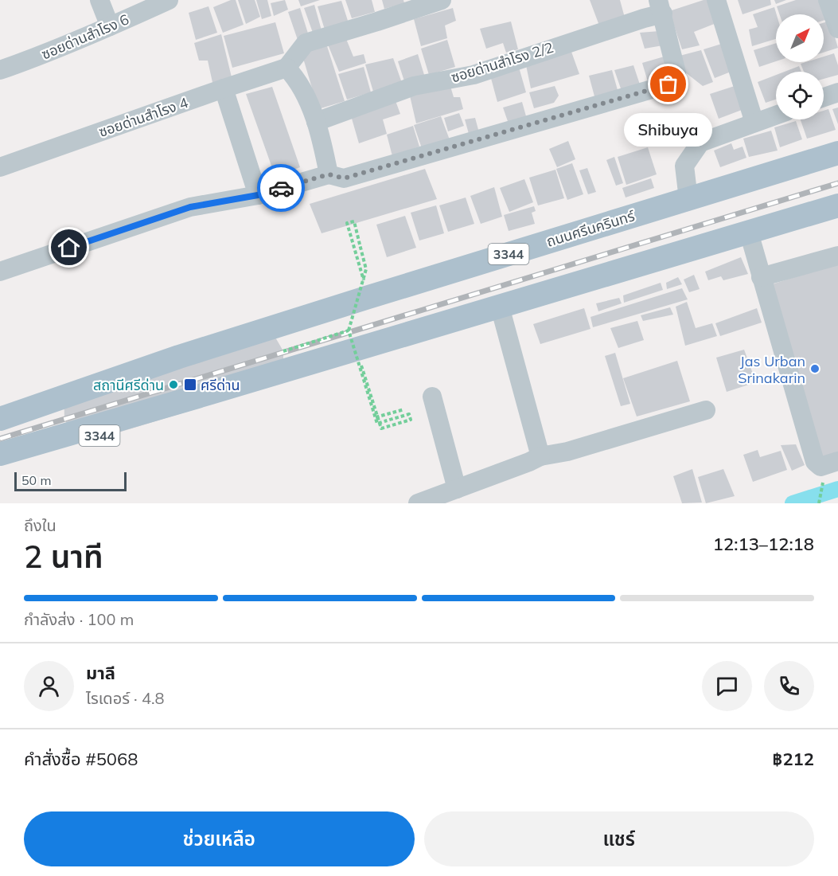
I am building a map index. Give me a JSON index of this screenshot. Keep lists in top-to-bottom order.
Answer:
{
  "streets": {
    "main road": ["ถนนศรีนครินทร์", "3344"],
    "street": ["ซอยด่านสำโรง 6", "ซอยด่านสำโรง 2/2", "ซอยด่านสำโรง 4"]
  },
  "places": {
    "other": ["Shibuya", "Jas Urban Srinakarin", "สถานีศรีด่าน"],
    "transit": ["ศรีด่าน"]
  },
  "scale_bar": "50 m",
  "north": "top right",
  "page": {
    "bubble": "Shibuya",
    "scale": "50 m",
    "heading": ["2 นาที", "ถึงใน", "12:13–12:18"],
    "panel": [
      "มาลี",
      "ไรเดอร์ · 4.8",
      "คำสั่งซื้อ #5068",
      "฿212"
    ],
    "bar": "กำลังส่ง · 100 m",
    "buttons": ["ช่วยเหลือ", "แชร์"]
  }
}
